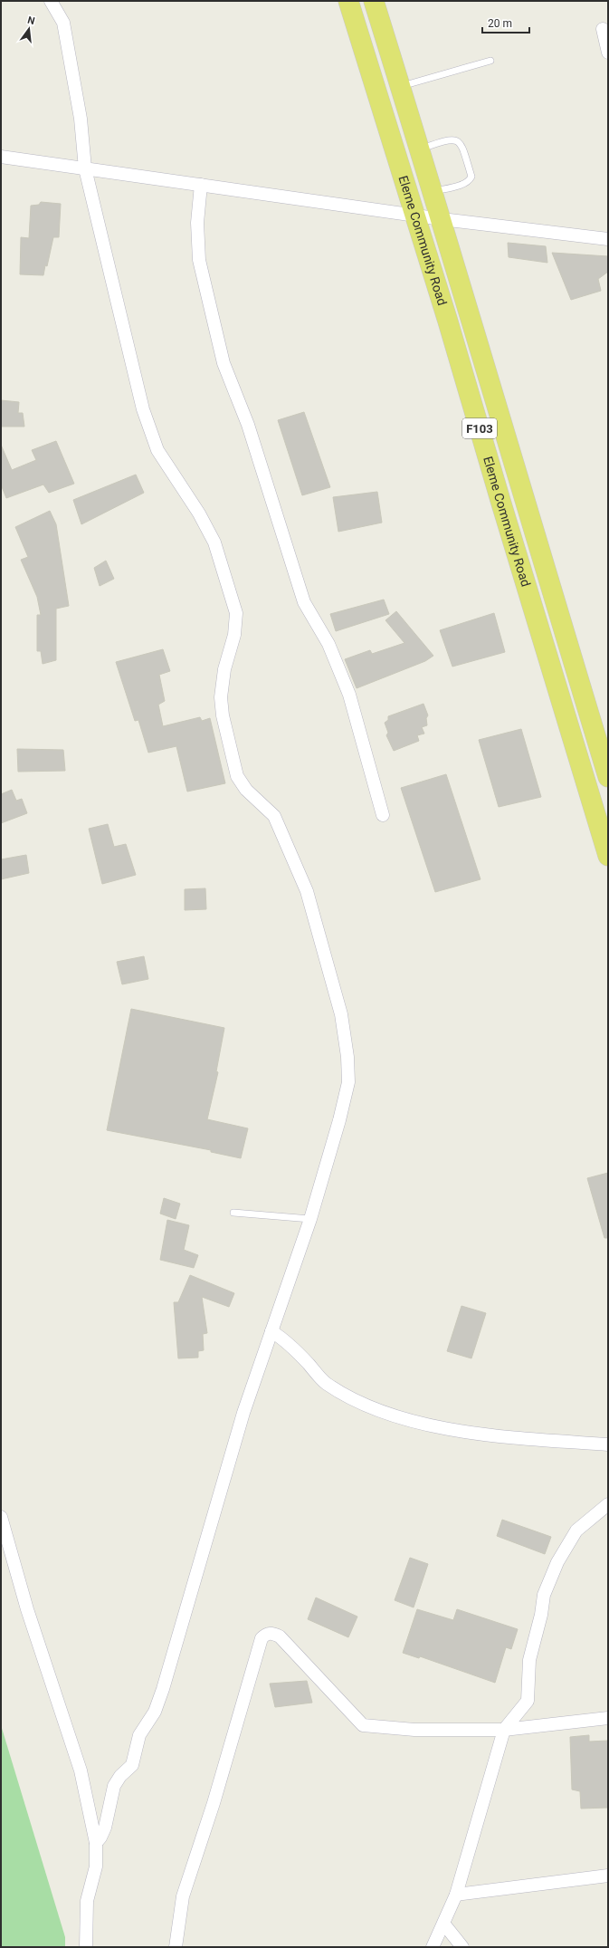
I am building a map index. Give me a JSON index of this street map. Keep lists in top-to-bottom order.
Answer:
{
  "streets": {
    "main road": ["Eleme Community Road", "F103"]
  },
  "scale_bar": "20 m",
  "north": "top"
}
